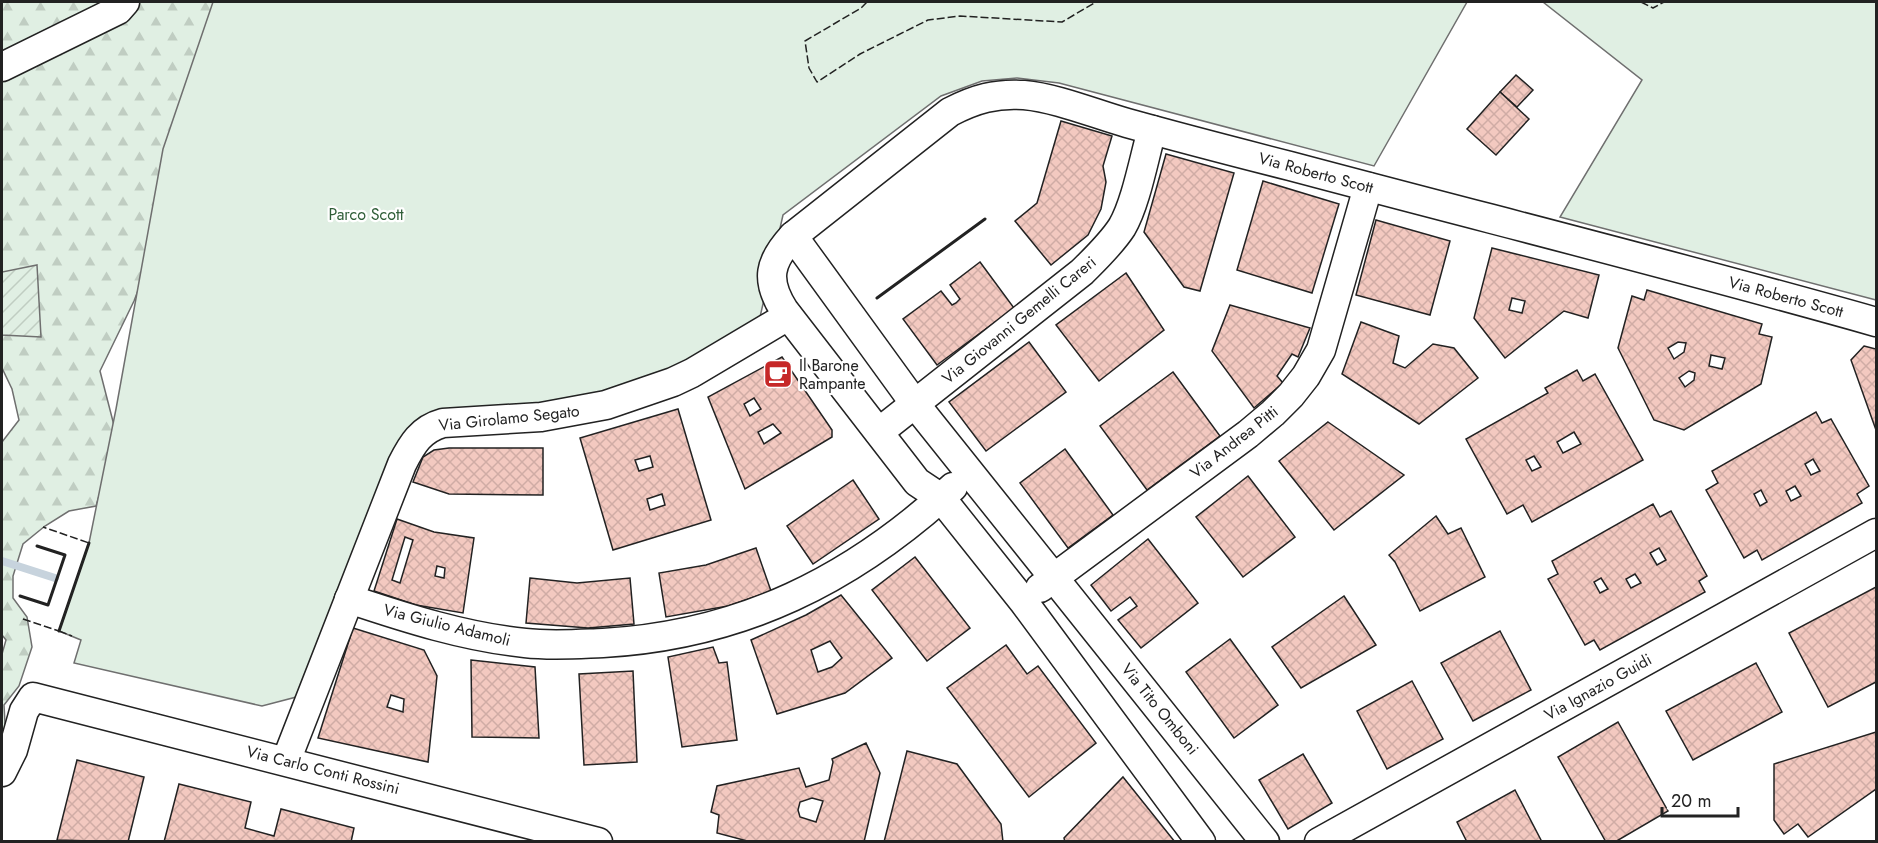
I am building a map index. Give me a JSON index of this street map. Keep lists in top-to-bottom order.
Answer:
{
  "streets": {
    "street": [
      "Via Roberto Scott",
      "Via Giovanni Gemelli Careri",
      "Via Girolamo Segato",
      "Via Andrea Pitti",
      "Via Giulio Adamoli",
      "Via Ignazio Guidi",
      "Via Tito Omboni",
      "Via Carlo Conti Rossini"
    ]
  },
  "crossings": [
    ["Via Roberto Scott", "Via Giovanni Gemelli Careri"],
    ["Via Roberto Scott", "Via Girolamo Segato"],
    ["Via Roberto Scott", "Via Andrea Pitti"],
    ["Via Roberto Scott", "Via Tito Omboni"],
    ["Via Giovanni Gemelli Careri", "Via Tito Omboni"],
    ["Via Girolamo Segato", "Via Giulio Adamoli"],
    ["Via Girolamo Segato", "Via Carlo Conti Rossini"],
    ["Via Andrea Pitti", "Via Tito Omboni"]
  ],
  "parks": ["Parco Scott"],
  "places": {
    "cafe": ["Il Barone Rampante"]
  },
  "scale_bar": "20 m"
}
